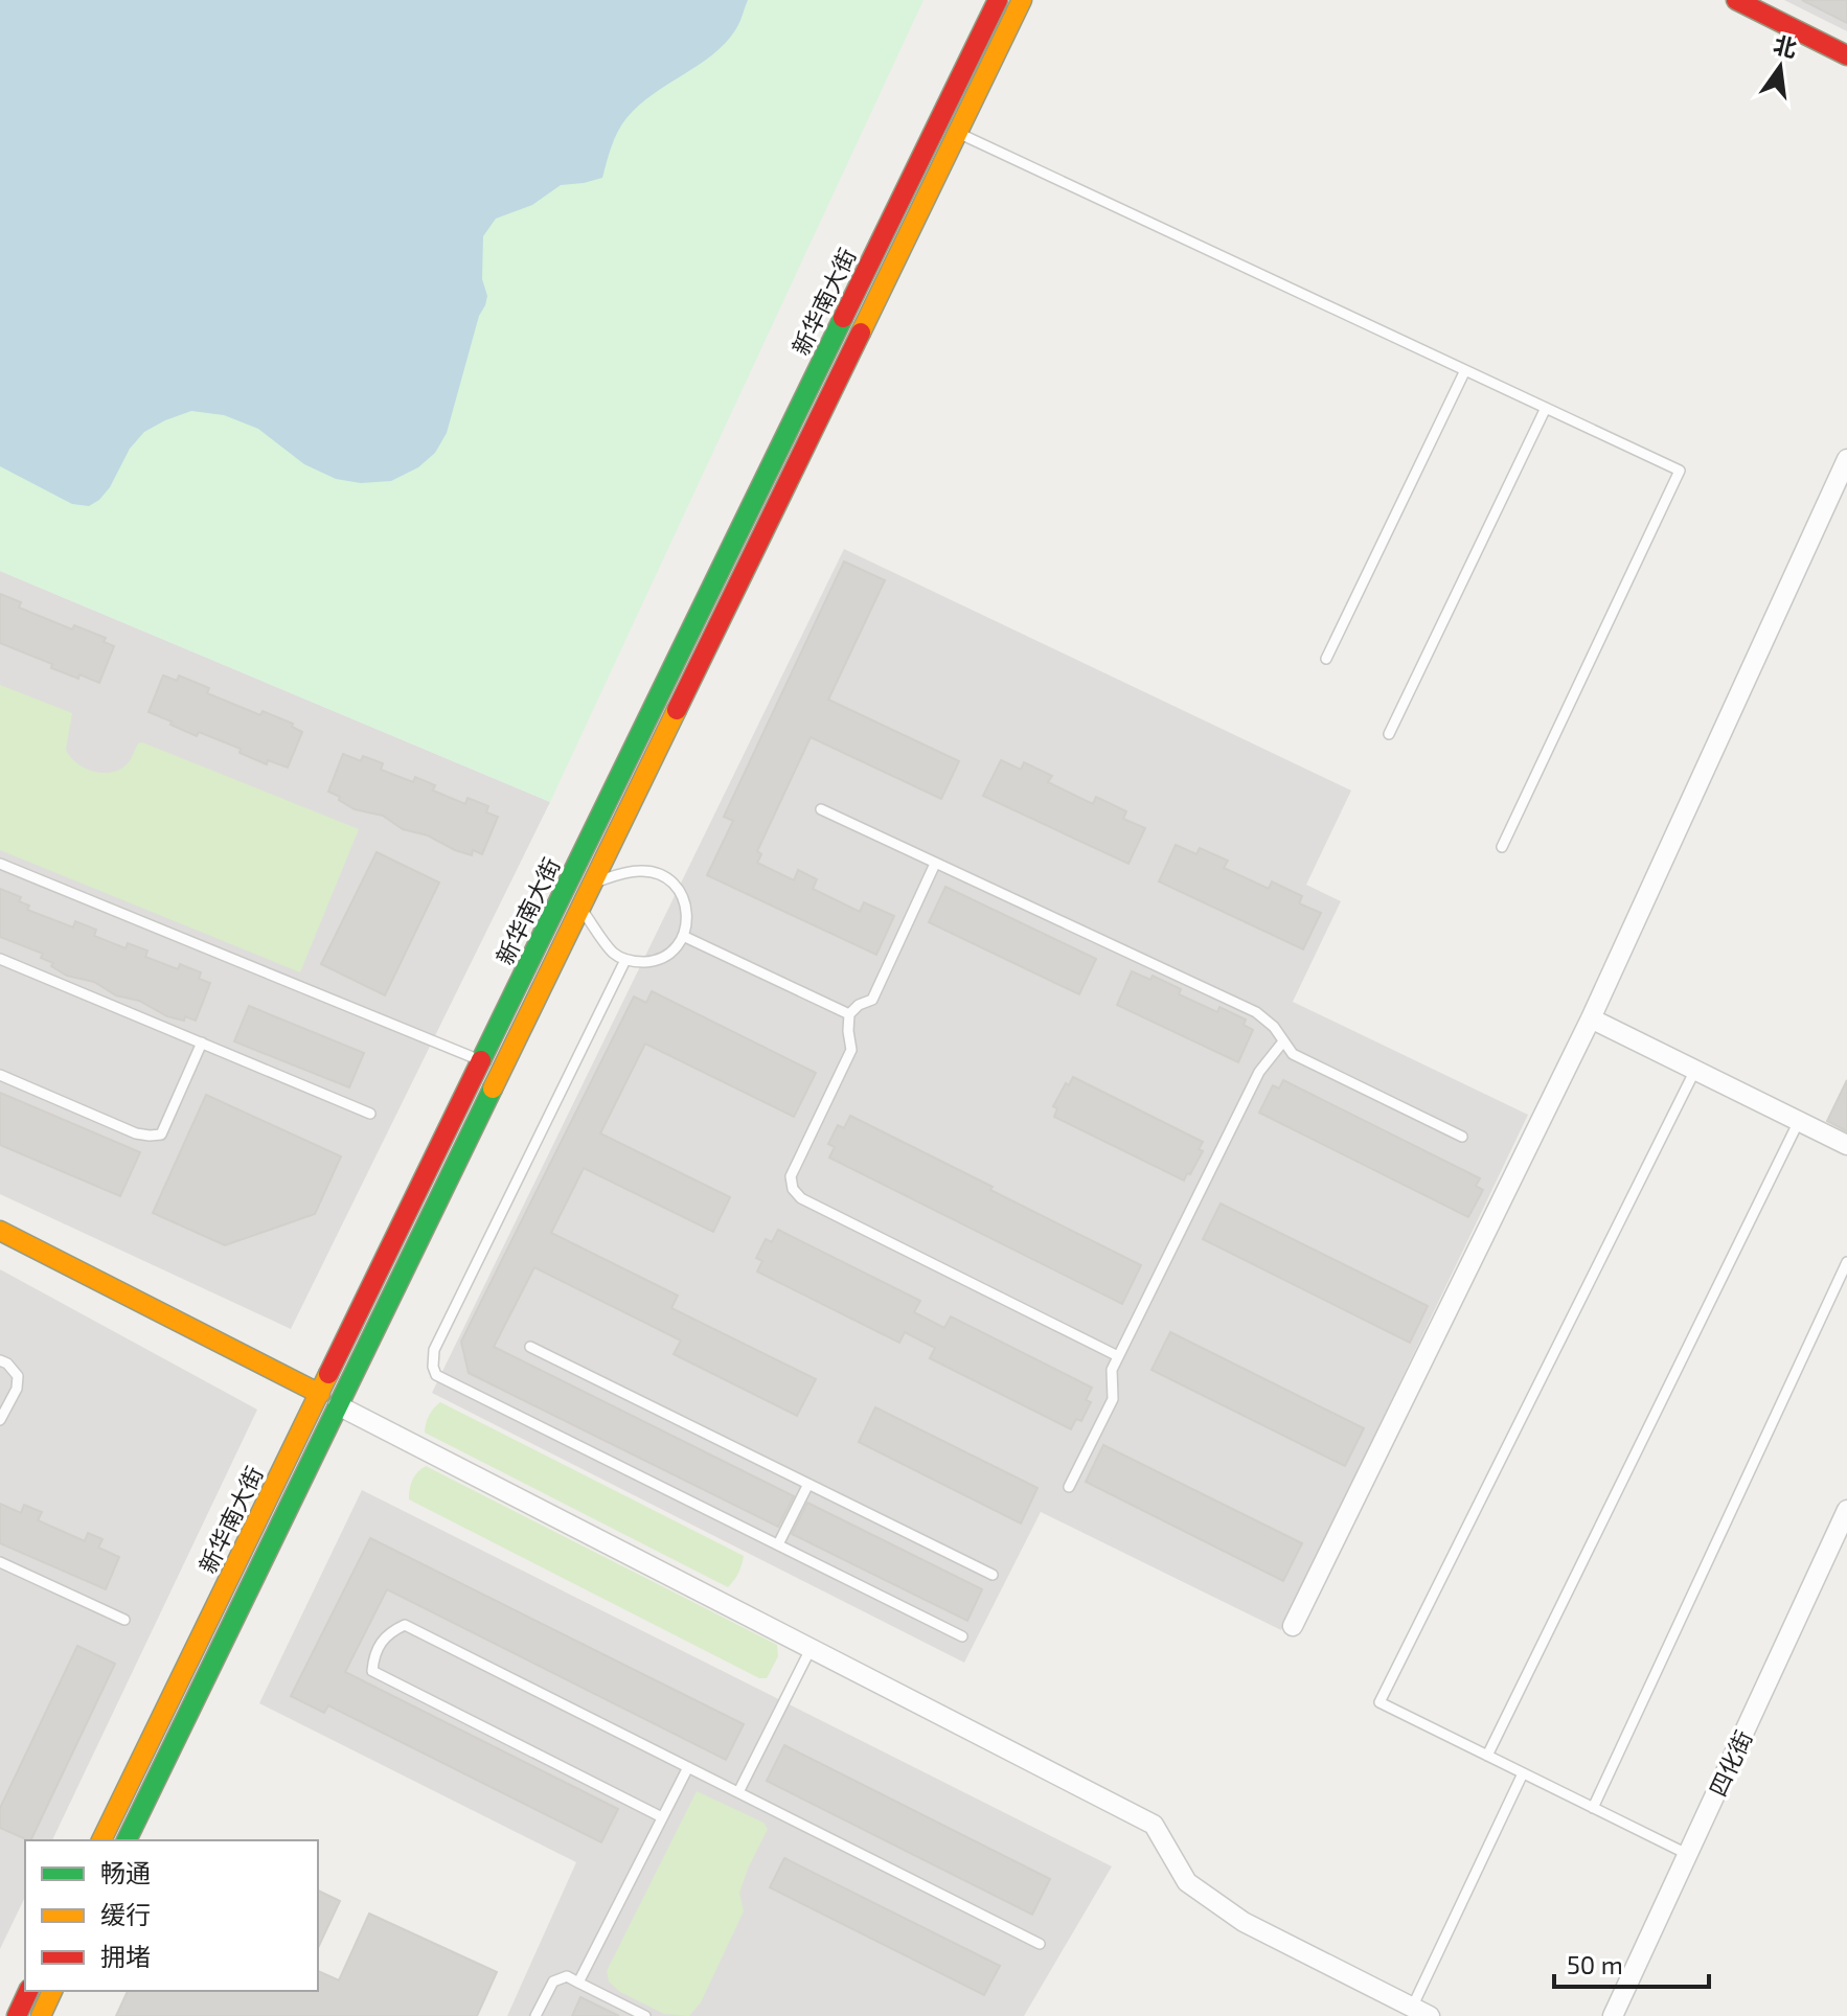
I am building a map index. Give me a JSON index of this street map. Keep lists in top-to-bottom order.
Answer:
{
  "streets": {
    "main road": ["新华南大街"],
    "street": ["四化街"]
  },
  "legend": ["畅通", "缓行", "拥堵"],
  "scale_bar": "50 m",
  "north": "top"
}
